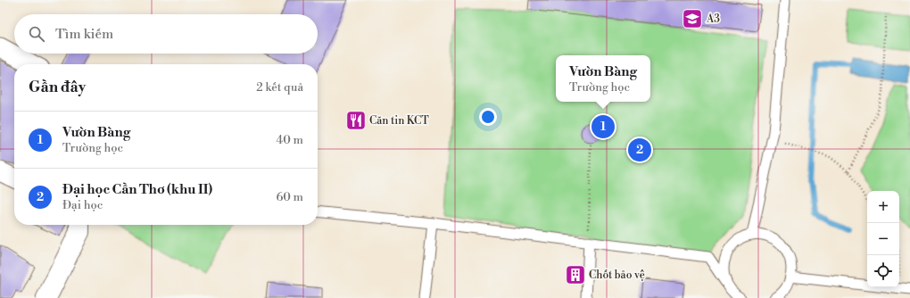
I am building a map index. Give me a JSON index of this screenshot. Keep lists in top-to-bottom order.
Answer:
{
  "places": {
    "school or university": ["A3"],
    "restaurant": ["Căn tin KCT"],
    "building": ["Chốt bảo vệ"]
  },
  "page": {
    "search": "Tìm kiếm",
    "popup": ["Vườn Bàng", "Trường học"],
    "heading": ["Gần đây", "2 kết quả"],
    "list": [
      {
        "mark": "1",
        "name": "Vườn Bàng",
        "note": "Trường học",
        "value": "40 m"
      },
      {
        "mark": "2",
        "name": "Đại học Cần Thơ (khu II)",
        "note": "Đại học",
        "value": "60 m"
      }
    ],
    "pins": ["1", "2"],
    "map_buttons": ["+", "−"]
  }
}
